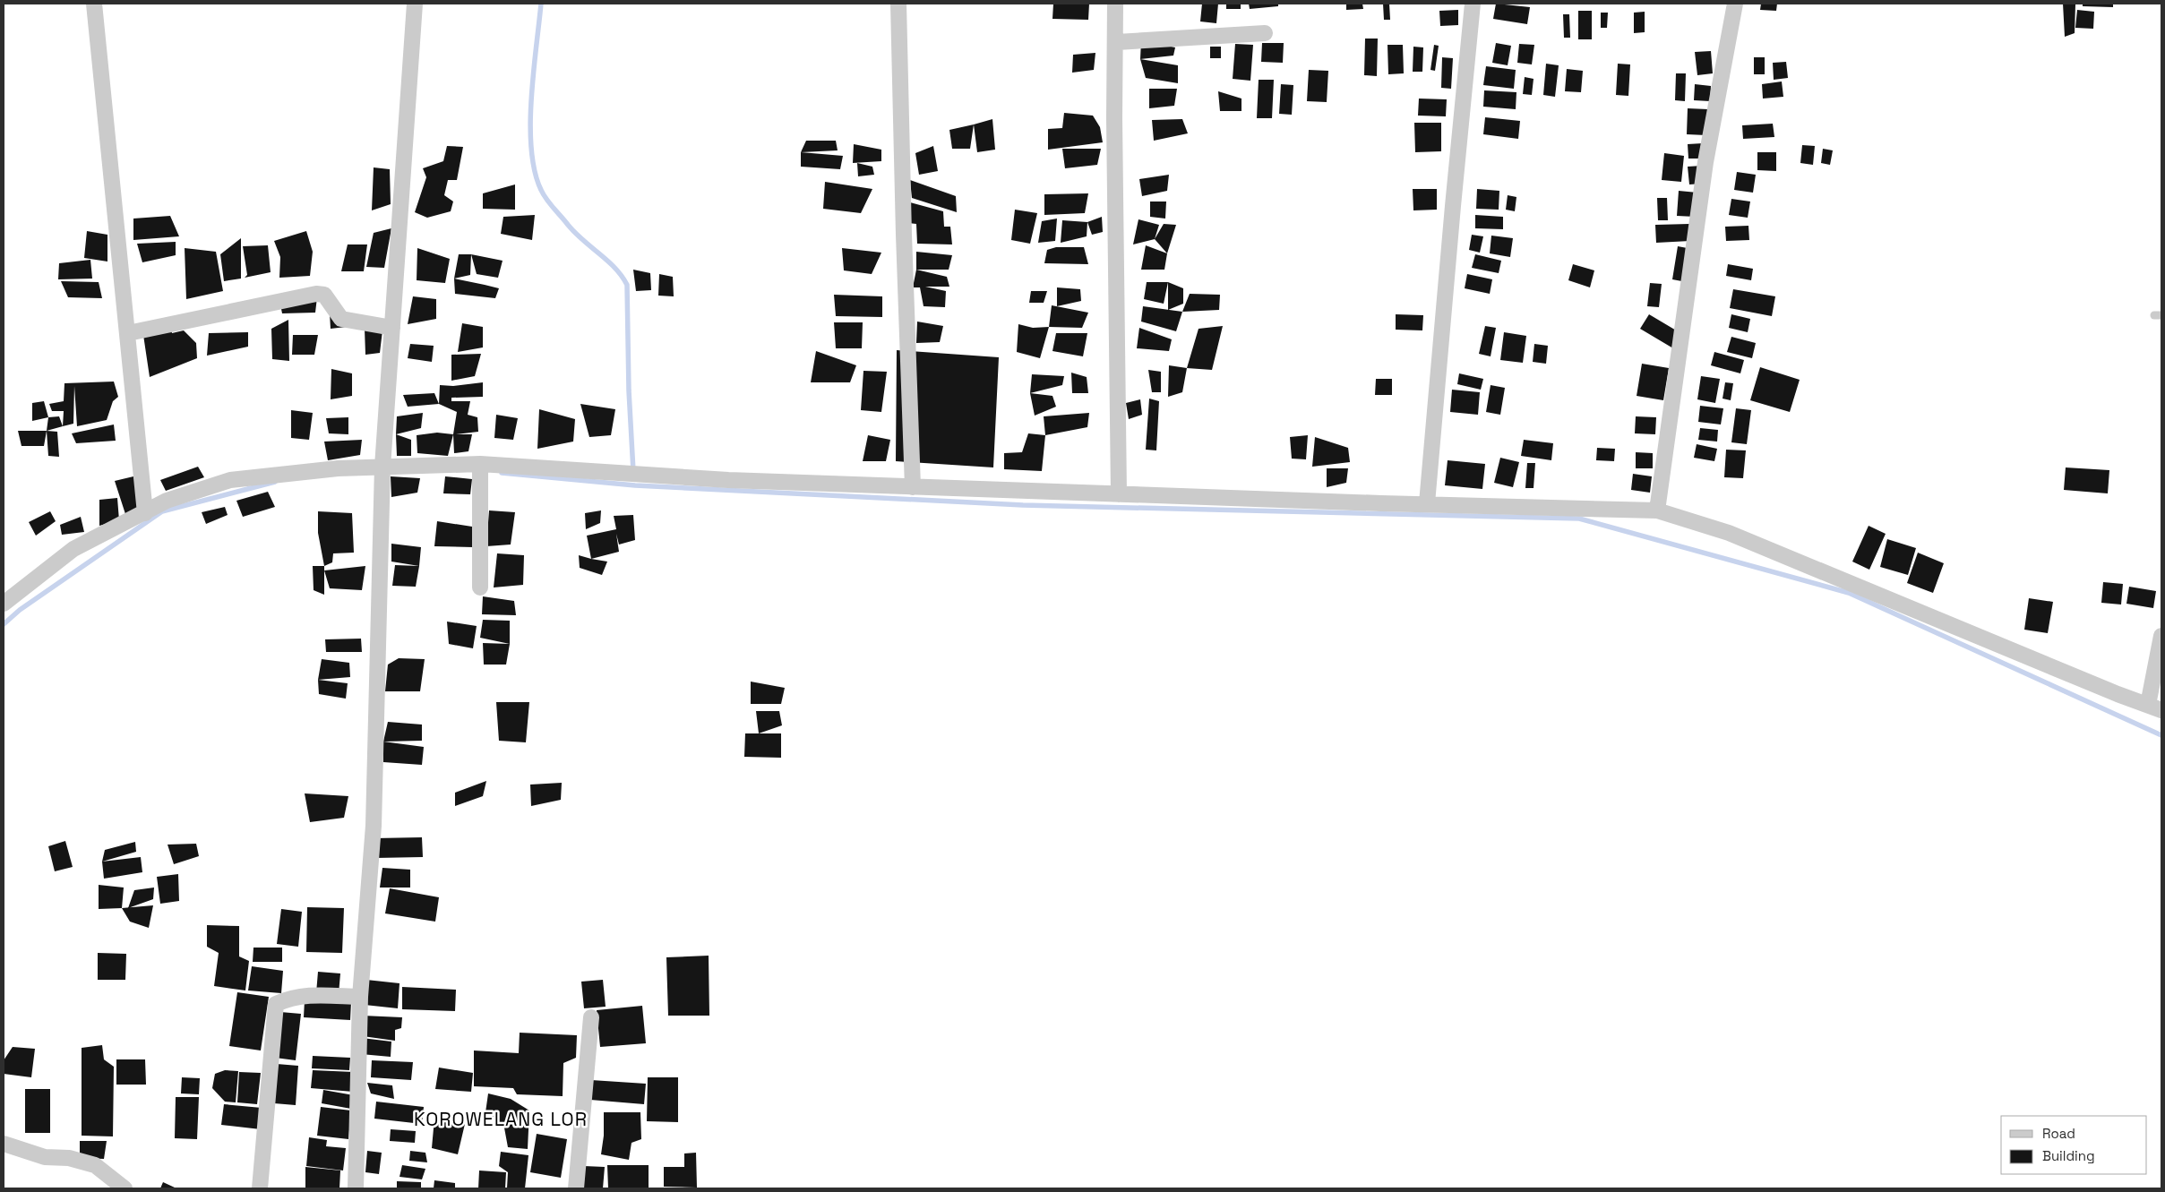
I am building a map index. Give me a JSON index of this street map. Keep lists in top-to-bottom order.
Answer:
{
  "districts": ["KOROWELANG LOR"],
  "legend": ["Road", "Building"]
}
